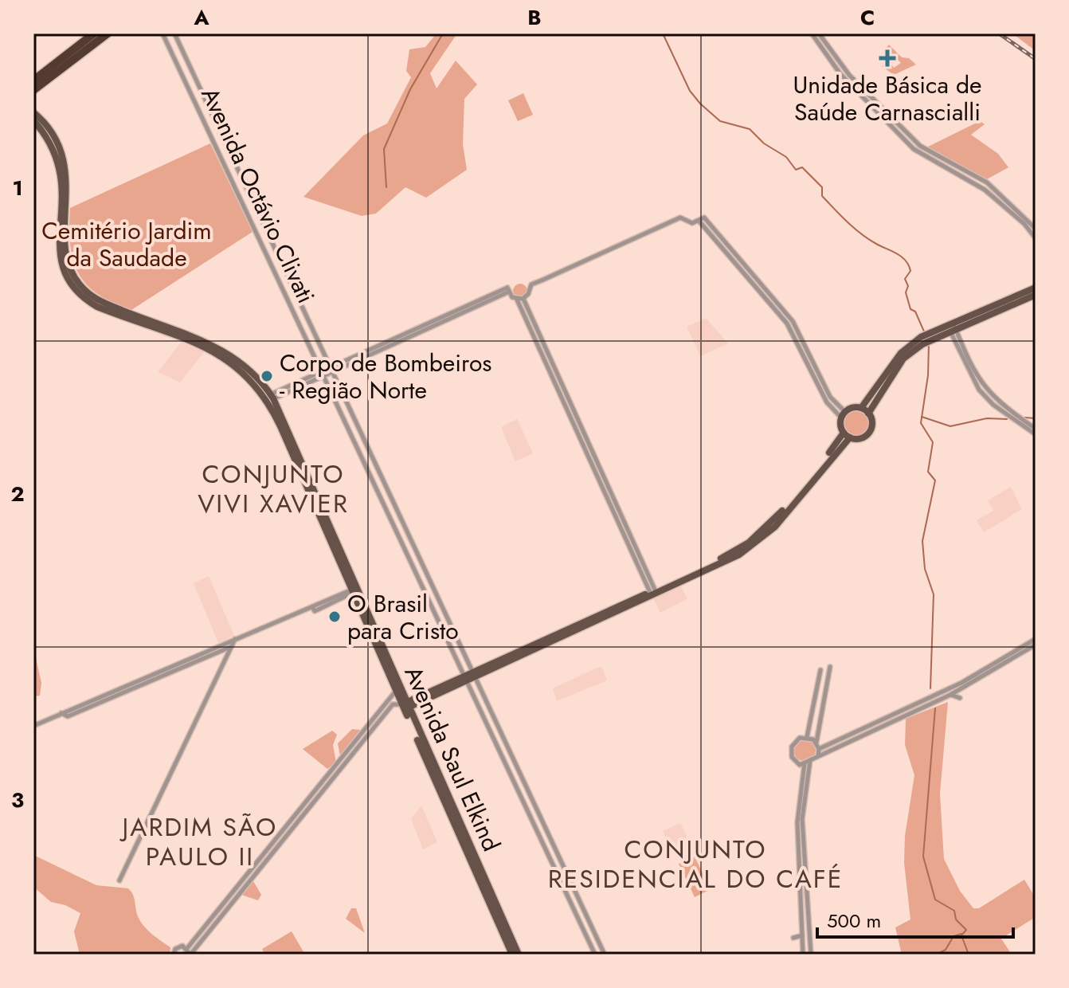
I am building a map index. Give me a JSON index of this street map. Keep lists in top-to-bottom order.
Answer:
{
  "streets": {
    "main road": ["Avenida Saul Elkind"],
    "street": ["Avenida Octávio Clivati"]
  },
  "districts": ["CONJUNTO VIVI XAVIER", "JARDIM SÃO PAULO II", "CONJUNTO RESIDENCIAL DO CAFÉ"],
  "parks": ["Cemitério Jardim da Saudade"],
  "places": {
    "health": ["Unidade Básica de Saúde Carnascialli"],
    "other": ["Corpo de Bombeiros - Região Norte", "O Brasil para Cristo"]
  },
  "scale_bar": "500 m",
  "grid": {
    "columns": ["A", "B", "C"],
    "rows": ["1", "2", "3"]
  }
}
